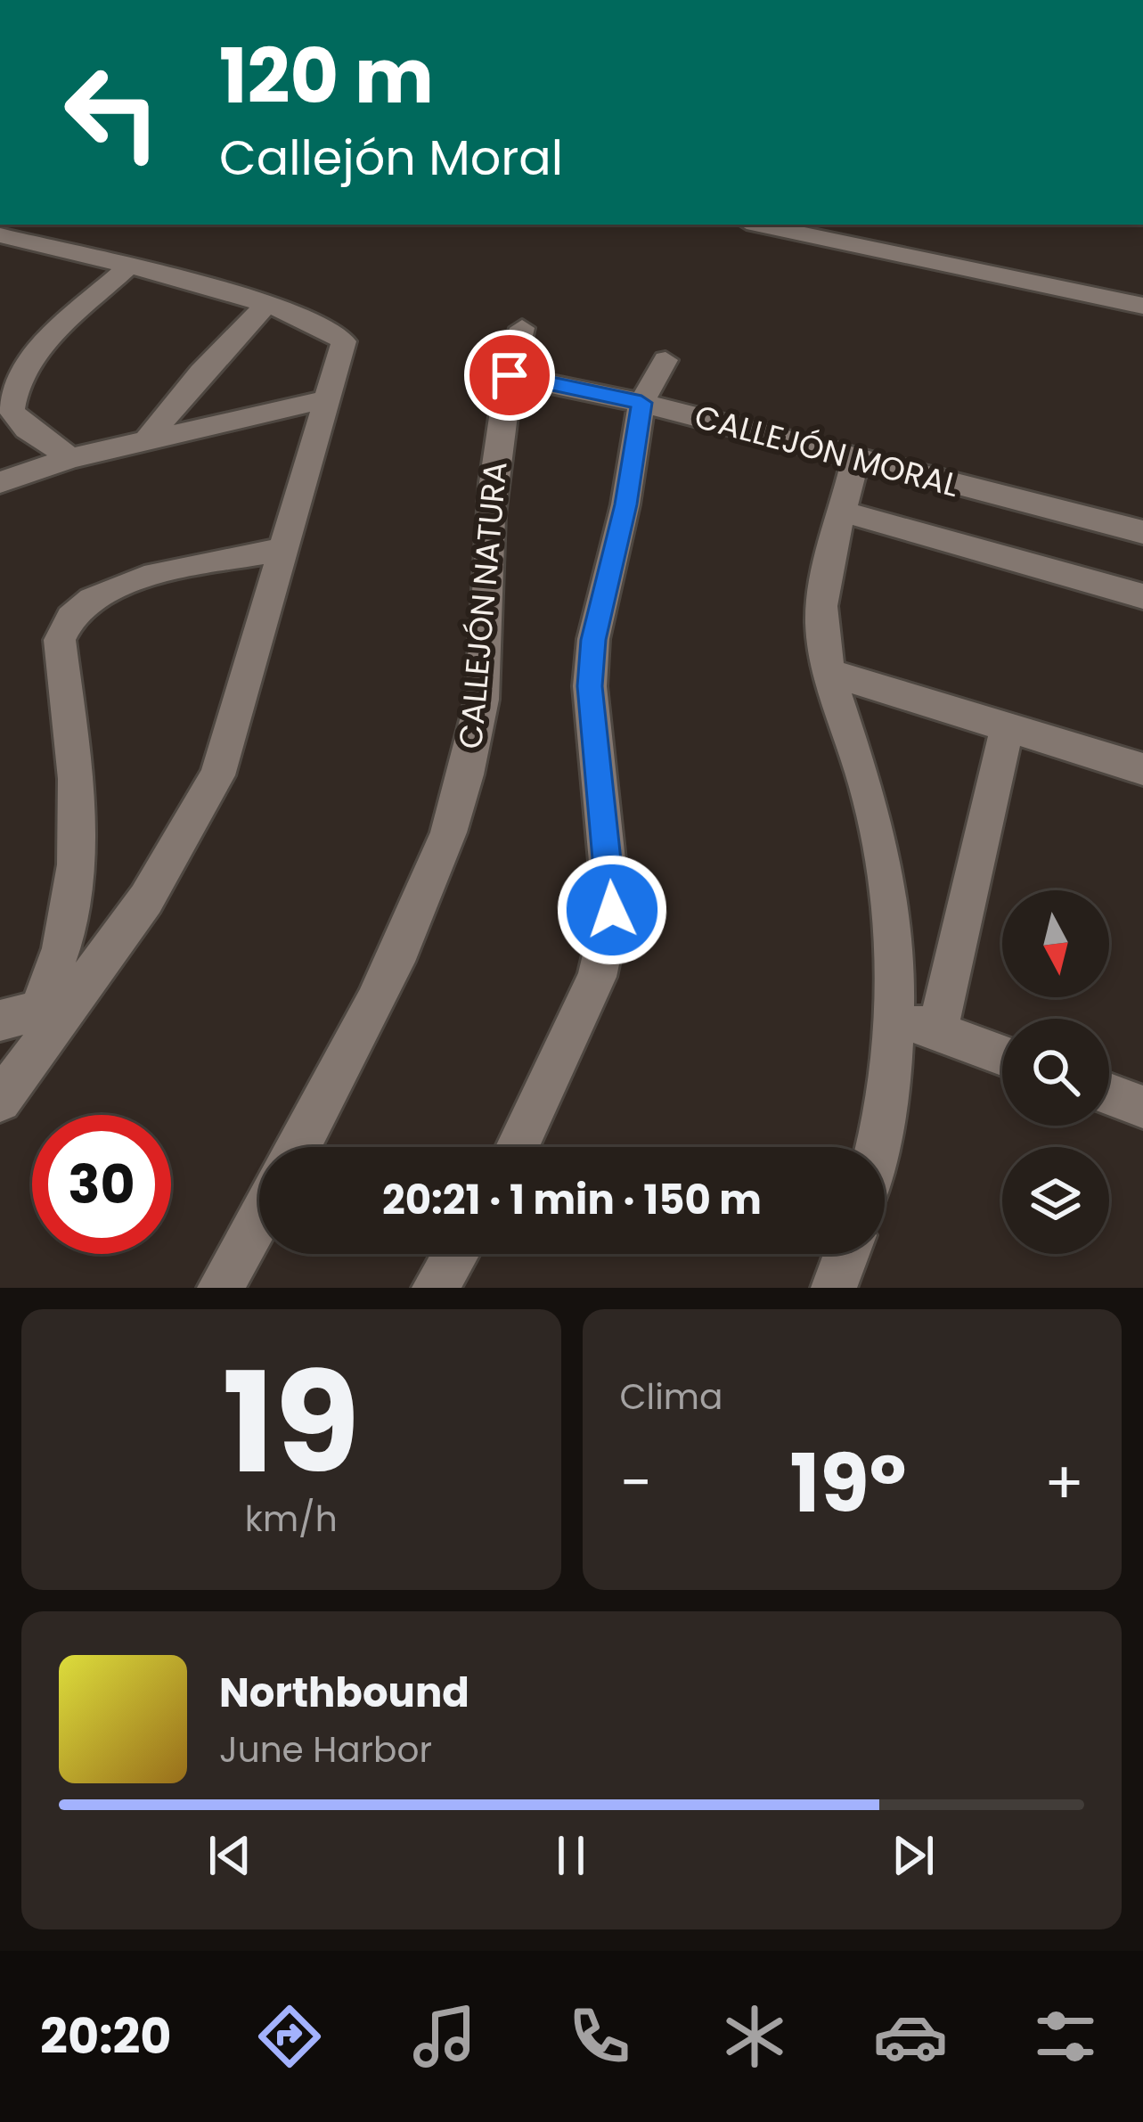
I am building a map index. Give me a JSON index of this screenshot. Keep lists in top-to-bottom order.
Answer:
{
  "streets": {
    "street": ["CALLEJÓN MORAL", "CALLEJÓN NATURA"]
  },
  "crossings": [
    ["CALLEJÓN MORAL", "CALLEJÓN NATURA"]
  ],
  "north": "bottom",
  "page": {
    "turn": ["120 m", "Callejón Moral"],
    "limit": "30",
    "trip": "20:21 · 1 min · 150 m",
    "tile": [
      ["19", "km/h"],
      "Clima"
    ],
    "heat": ["−", "19°", "+"],
    "song": ["Northbound", "June Harbor"],
    "tabs": "20:20"
  }
}
